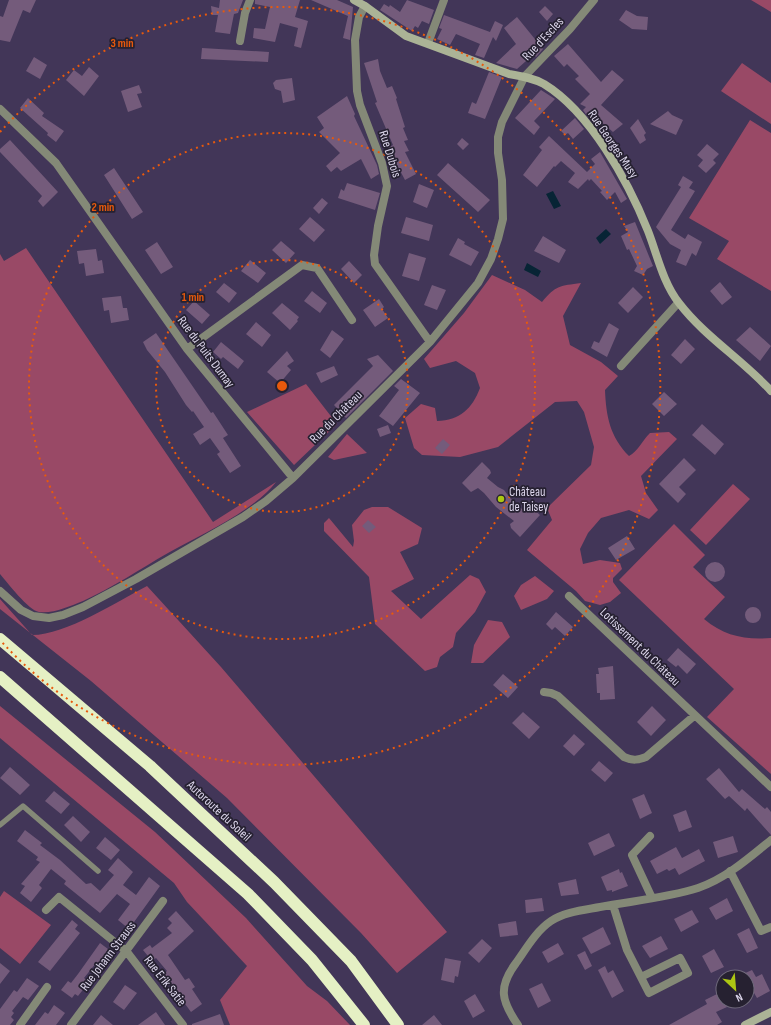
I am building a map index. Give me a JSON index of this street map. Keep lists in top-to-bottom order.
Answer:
{
  "streets": {
    "highway": ["Autoroute du Soleil"],
    "street": [
      "Rue d'Escles",
      "Rue Georges Musy",
      "Rue Dubois",
      "Rue du Puits Dumay",
      "Rue du Château",
      "Lotissement du Château",
      "Rue Johann Strauss",
      "Rue Erik Satie"
    ]
  },
  "crossings": [
    ["Rue d'Escles", "Rue Georges Musy"],
    ["Rue d'Escles", "Rue du Château"],
    ["Rue Georges Musy", "Rue Dubois"],
    ["Rue Georges Musy", "Rue du Château"],
    ["Rue Dubois", "Rue du Château"],
    ["Rue du Puits Dumay", "Rue du Château"],
    ["Rue Johann Strauss", "Rue Erik Satie"]
  ],
  "places": ["Château de Taisey"],
  "north": "bottom right",
  "rings": ["3 min", "2 min", "1 min"]
}
